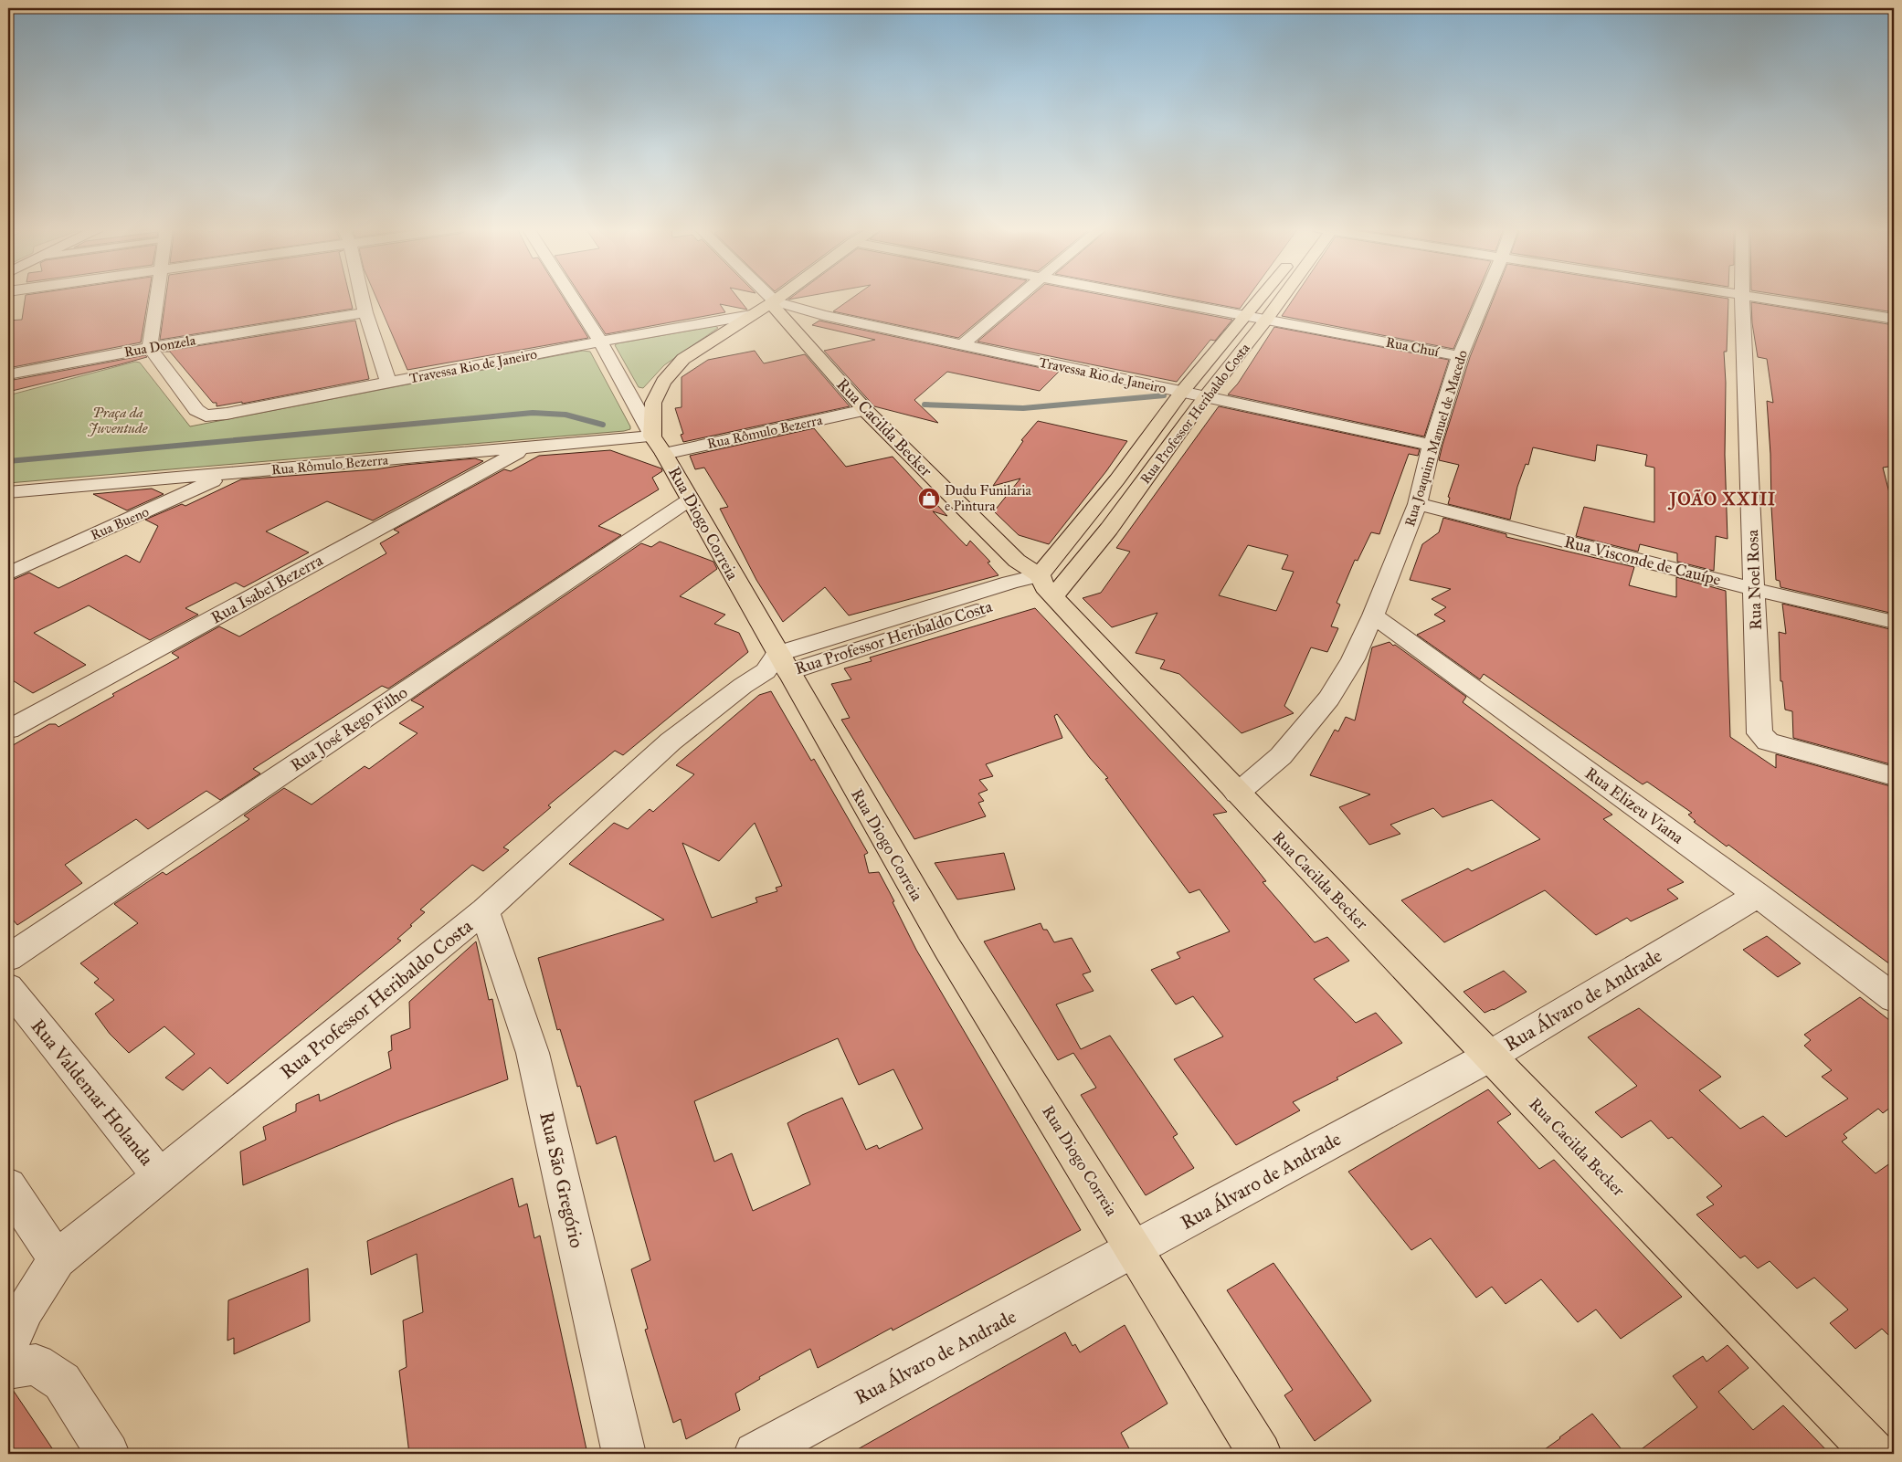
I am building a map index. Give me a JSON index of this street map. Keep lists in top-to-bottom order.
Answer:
{
  "streets": {
    "main road": ["Rua Professor Heribaldo Costa", "Rua Cacilda Becker", "Rua Diogo Correia"],
    "street": [
      "Rua Donzela",
      "Rua Chuí",
      "Travessa Rio de Janeiro",
      "Rua Rômulo Bezerra",
      "Rua Joaquim Manuel de Macedo",
      "Rua Bueno",
      "Rua Visconde de Cauípe",
      "Rua Noel Rosa",
      "Rua Isabel Bezerra",
      "Rua José Rego Filho",
      "Rua Elizeu Viana",
      "Rua Álvaro de Andrade",
      "Rua Valdemar Holanda",
      "Rua São Gregório"
    ]
  },
  "crossings": [
    ["Rua Donzela", "Travessa Rio de Janeiro"],
    ["Rua Chuí", "Rua Professor Heribaldo Costa"],
    ["Rua Chuí", "Rua Joaquim Manuel de Macedo"],
    ["Travessa Rio de Janeiro", "Rua Professor Heribaldo Costa"],
    ["Travessa Rio de Janeiro", "Rua Cacilda Becker"],
    ["Travessa Rio de Janeiro", "Rua Joaquim Manuel de Macedo"],
    ["Travessa Rio de Janeiro", "Rua Diogo Correia"],
    ["Rua Professor Heribaldo Costa", "Rua Cacilda Becker"],
    ["Rua Professor Heribaldo Costa", "Rua Diogo Correia"],
    ["Rua Professor Heribaldo Costa", "Rua Valdemar Holanda"],
    ["Rua Professor Heribaldo Costa", "Rua São Gregório"],
    ["Rua Cacilda Becker", "Rua Rômulo Bezerra"],
    ["Rua Cacilda Becker", "Rua Joaquim Manuel de Macedo"],
    ["Rua Cacilda Becker", "Rua Álvaro de Andrade"],
    ["Rua Rômulo Bezerra", "Rua Bueno"],
    ["Rua Rômulo Bezerra", "Rua Diogo Correia"],
    ["Rua Rômulo Bezerra", "Rua Isabel Bezerra"],
    ["Rua Joaquim Manuel de Macedo", "Rua Visconde de Cauípe"],
    ["Rua Joaquim Manuel de Macedo", "Rua Elizeu Viana"],
    ["Rua Diogo Correia", "Rua José Rego Filho"],
    ["Rua Diogo Correia", "Rua Álvaro de Andrade"],
    ["Rua Visconde de Cauípe", "Rua Noel Rosa"],
    ["Rua Elizeu Viana", "Rua Álvaro de Andrade"]
  ],
  "districts": ["JOÃO XXIII"],
  "parks": ["Praça da Juventude"],
  "places": {
    "shop": ["Dudu Funilaria e Pintura"]
  }
}
